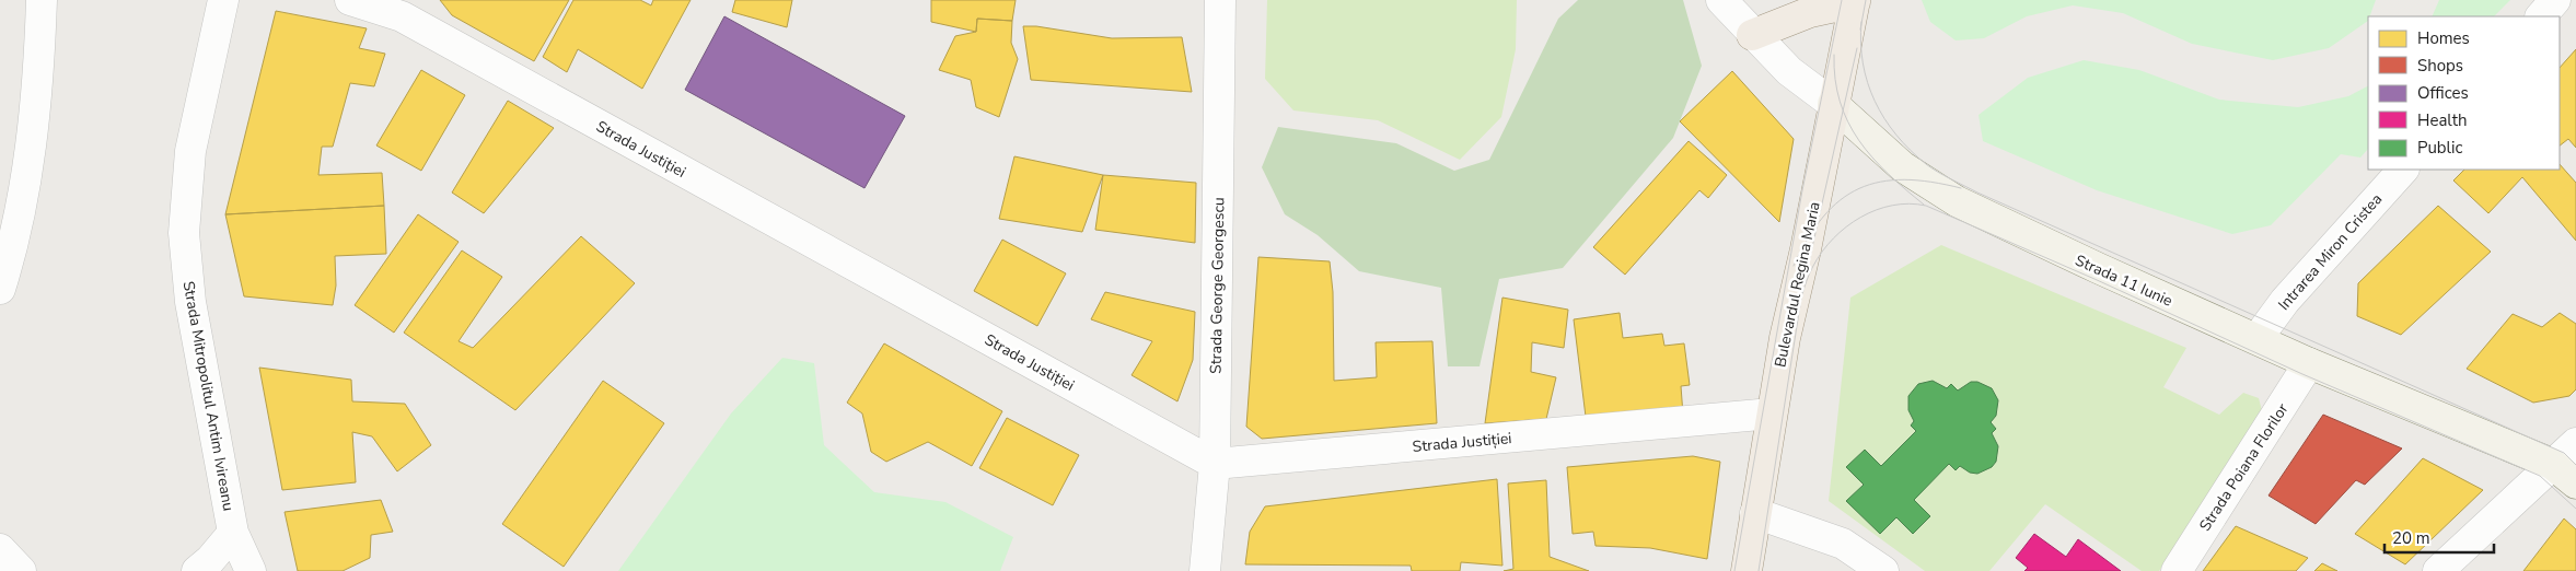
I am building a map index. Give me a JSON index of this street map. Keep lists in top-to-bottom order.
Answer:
{
  "streets": {
    "main road": ["Bulevardul Regina Maria"],
    "street": [
      "Strada Justiției",
      "Intrarea Miron Cristea",
      "Strada 11 Iunie",
      "Strada George Georgescu",
      "Strada Mitropolitul Antim Ivireanu",
      "Strada Poiana Florilor"
    ]
  },
  "crossings": [
    ["Strada Justiției", "Bulevardul Regina Maria"],
    ["Strada Justiției", "Strada George Georgescu"],
    ["Intrarea Miron Cristea", "Strada 11 Iunie"],
    ["Strada 11 Iunie", "Bulevardul Regina Maria"],
    ["Strada 11 Iunie", "Strada Poiana Florilor"]
  ],
  "legend": [
    "Homes",
    "Shops",
    "Offices",
    "Health",
    "Public"
  ],
  "scale_bar": "20 m"
}
